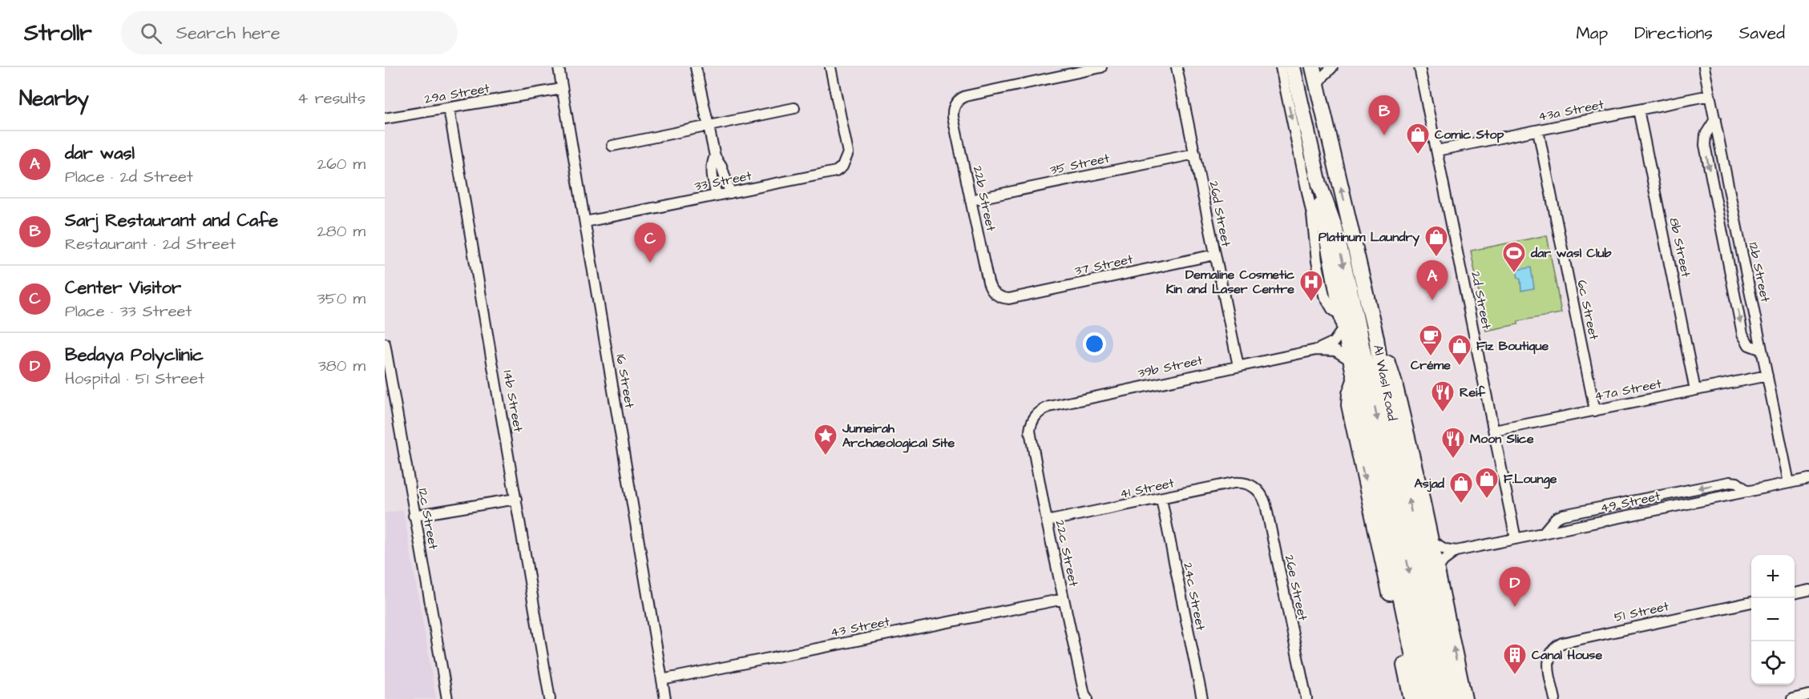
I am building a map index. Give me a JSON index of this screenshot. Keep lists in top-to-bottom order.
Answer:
{
  "streets": {
    "main road": ["Al Wasl Road"],
    "street": [
      "29a Street",
      "43a Street",
      "35 Street",
      "33 Street",
      "22b Street",
      "26d Street",
      "8b Street",
      "37 Street",
      "12b Street",
      "2d Street",
      "6c Street",
      "39b Street",
      "16 Street",
      "47a Street",
      "14b Street",
      "41 Street",
      "49 Street",
      "12c Street",
      "22c Street",
      "26e Street",
      "24c Street",
      "51 Street",
      "43 Street"
    ]
  },
  "crossings": [
    ["29a Street", "16 Street"],
    ["29a Street", "14b Street"],
    ["43a Street", "8b Street"],
    ["43a Street", "12b Street"],
    ["43a Street", "2d Street"],
    ["43a Street", "6c Street"],
    ["35 Street", "22b Street"],
    ["35 Street", "26d Street"],
    ["33 Street", "16 Street"],
    ["22b Street", "37 Street"],
    ["26d Street", "37 Street"],
    ["26d Street", "39b Street"],
    ["8b Street", "47a Street"],
    ["12b Street", "47a Street"],
    ["12b Street", "49 Street"],
    ["2d Street", "47a Street"],
    ["2d Street", "49 Street"],
    ["6c Street", "47a Street"],
    ["39b Street", "Al Wasl Road"],
    ["39b Street", "22c Street"],
    ["16 Street", "43 Street"],
    ["41 Street", "22c Street"],
    ["41 Street", "26e Street"],
    ["41 Street", "24c Street"],
    ["22c Street", "43 Street"]
  ],
  "places": {
    "shop": [
      "Comic Stop",
      "Platinum Laundry",
      "Fiz Boutique",
      "F.Lounge",
      "Asjad"
    ],
    "sports": ["dar wasl Club"],
    "hospital": ["Demaline Cosmetic Kin and Laser Centre"],
    "cafe": ["Créme"],
    "restaurant": ["Reif", "Moon Slice"],
    "place": ["Jumeirah Archaeological Site"],
    "building": ["Canal House"]
  },
  "page": {
    "header": "Strollr",
    "search": "Search here",
    "nav": ["Map", "Directions", "Saved"],
    "heading": ["Nearby", "4 results"],
    "pins": [
      "B",
      "C",
      "A",
      "D"
    ],
    "list": [
      {
        "mark": "A",
        "name": "dar wasl",
        "note": "Place · 2d Street",
        "value": "260 m"
      },
      {
        "mark": "B",
        "name": "Sarj Restaurant and Cafe",
        "note": "Restaurant · 2d Street",
        "value": "280 m"
      },
      {
        "mark": "C",
        "name": "Center Visitor",
        "note": "Place · 33 Street",
        "value": "350 m"
      },
      {
        "mark": "D",
        "name": "Bedaya Polyclinic",
        "note": "Hospital · 51 Street",
        "value": "380 m"
      }
    ],
    "map_buttons": ["+", "−"]
  }
}
